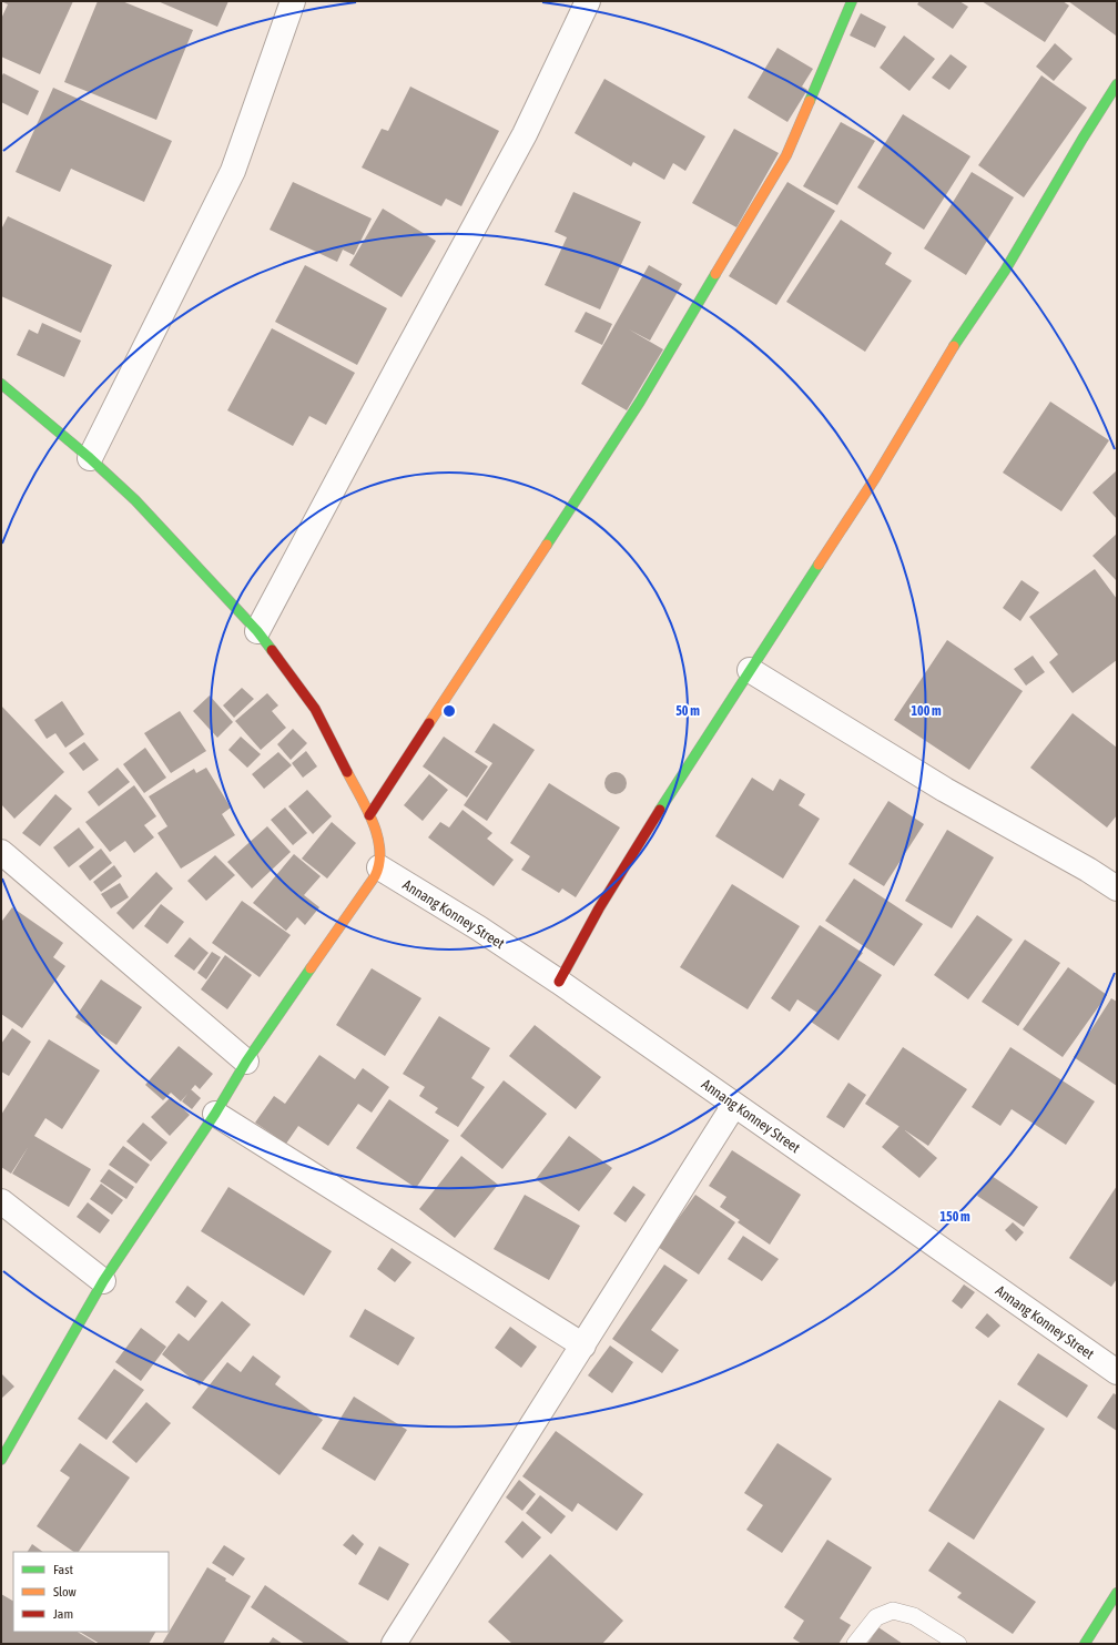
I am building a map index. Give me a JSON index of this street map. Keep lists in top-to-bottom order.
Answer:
{
  "streets": {
    "street": ["Annang Konney Street"]
  },
  "legend": ["Fast", "Slow", "Jam"],
  "rings": ["50 m", "100 m", "150 m"]
}
